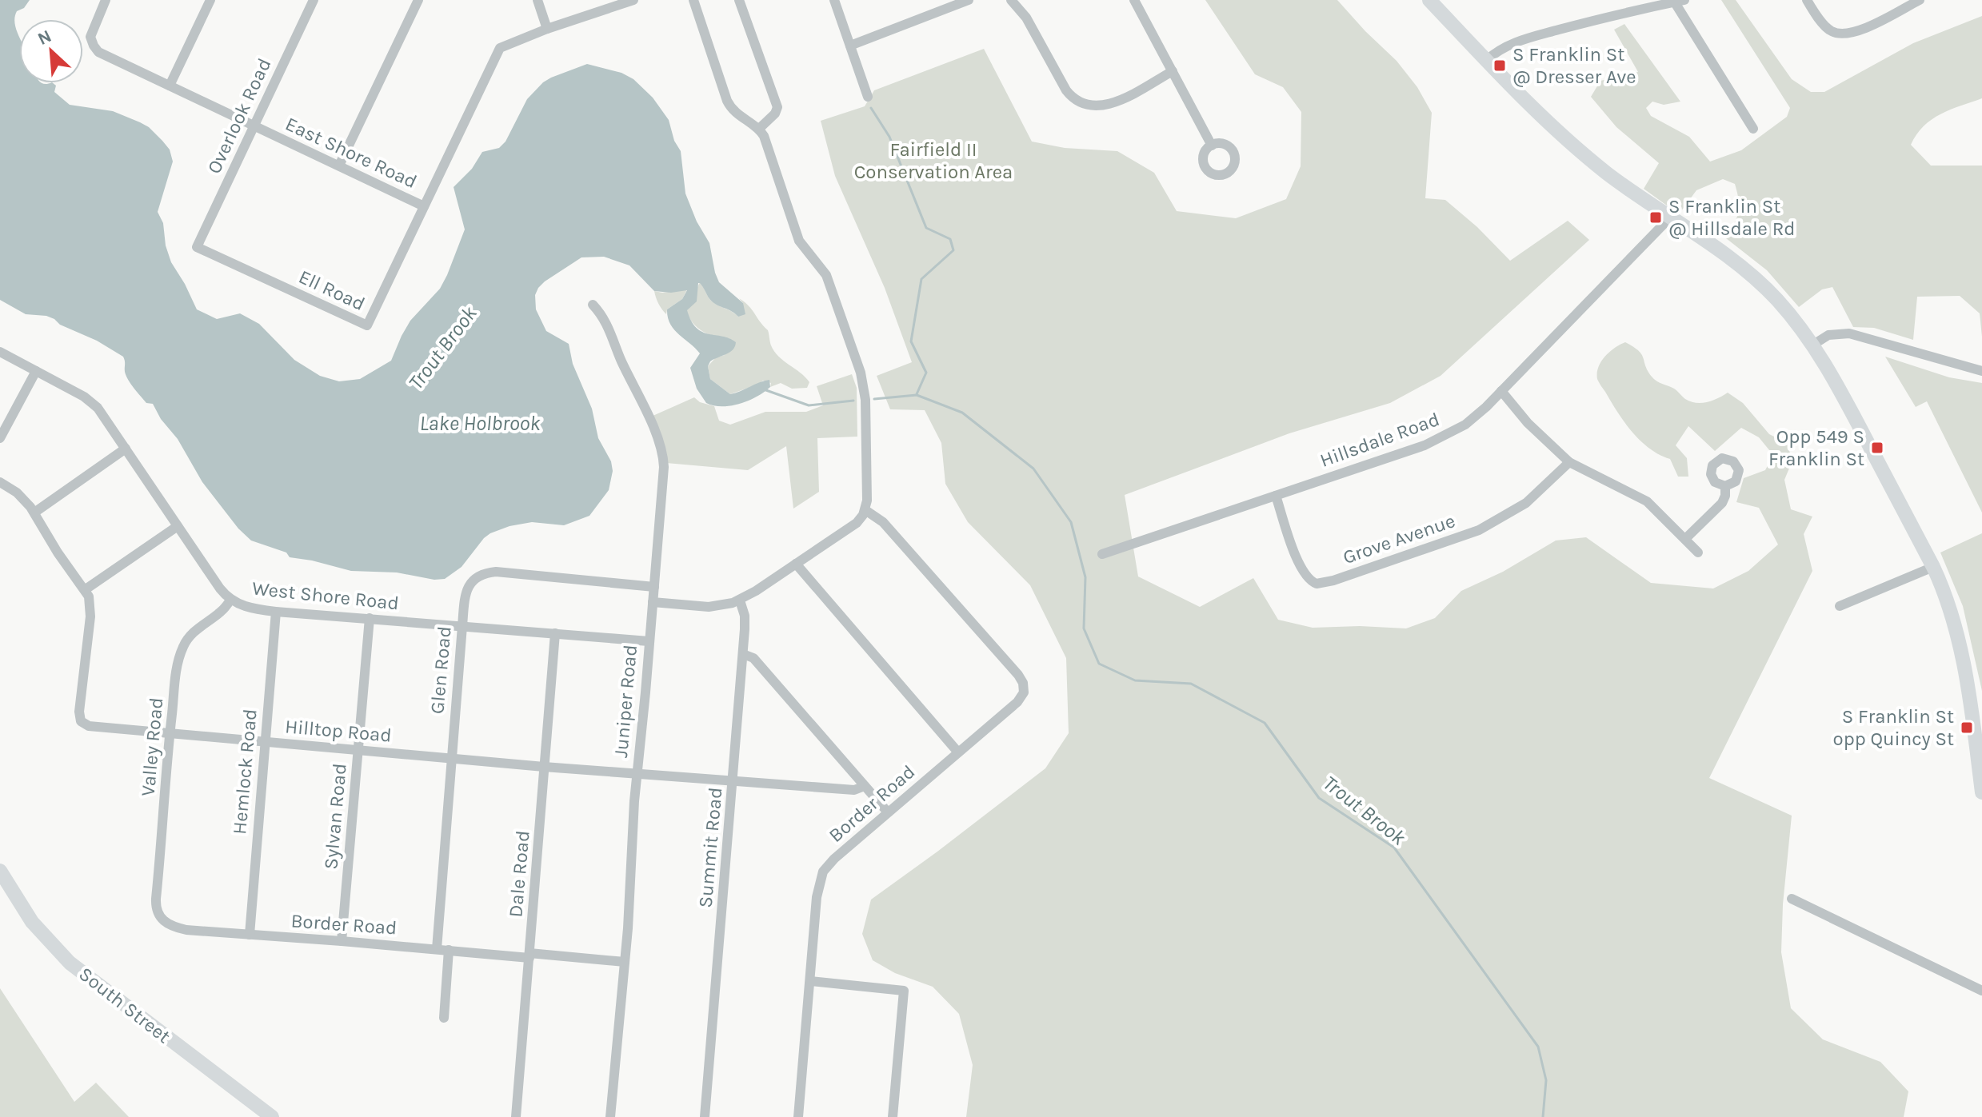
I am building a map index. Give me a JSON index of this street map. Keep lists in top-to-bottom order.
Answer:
{
  "streets": {
    "main road": ["South Street"],
    "street": [
      "Overlook Road",
      "East Shore Road",
      "Ell Road",
      "Hillsdale Road",
      "Grove Avenue",
      "West Shore Road",
      "Glen Road",
      "Juniper Road",
      "Hilltop Road",
      "Valley Road",
      "Hemlock Road",
      "Border Road",
      "Sylvan Road",
      "Summit Road",
      "Dale Road"
    ]
  },
  "crossings": [
    ["Overlook Road", "East Shore Road"],
    ["Overlook Road", "Ell Road"],
    ["East Shore Road", "Ell Road"],
    ["Hillsdale Road", "Grove Avenue"],
    ["West Shore Road", "Glen Road"],
    ["West Shore Road", "Juniper Road"],
    ["West Shore Road", "Valley Road"],
    ["West Shore Road", "Hemlock Road"],
    ["West Shore Road", "Sylvan Road"],
    ["West Shore Road", "Dale Road"],
    ["Glen Road", "Juniper Road"],
    ["Glen Road", "Hilltop Road"],
    ["Glen Road", "Border Road"],
    ["Juniper Road", "Hilltop Road"],
    ["Juniper Road", "Border Road"],
    ["Hilltop Road", "Valley Road"],
    ["Hilltop Road", "Hemlock Road"],
    ["Hilltop Road", "Sylvan Road"],
    ["Hilltop Road", "Summit Road"],
    ["Hilltop Road", "Dale Road"],
    ["Valley Road", "Border Road"],
    ["Hemlock Road", "Border Road"],
    ["Border Road", "Sylvan Road"],
    ["Border Road", "Dale Road"]
  ],
  "water": ["Trout Brook", "Lake Holbrook"],
  "parks": ["Fairfield II Conservation Area"],
  "places": {
    "transit": [
      "S Franklin St @ Dresser Ave",
      "S Franklin St @ Hillsdale Rd",
      "Opp 549 S Franklin St",
      "S Franklin St opp Quincy St"
    ]
  },
  "north": "top left"
}
